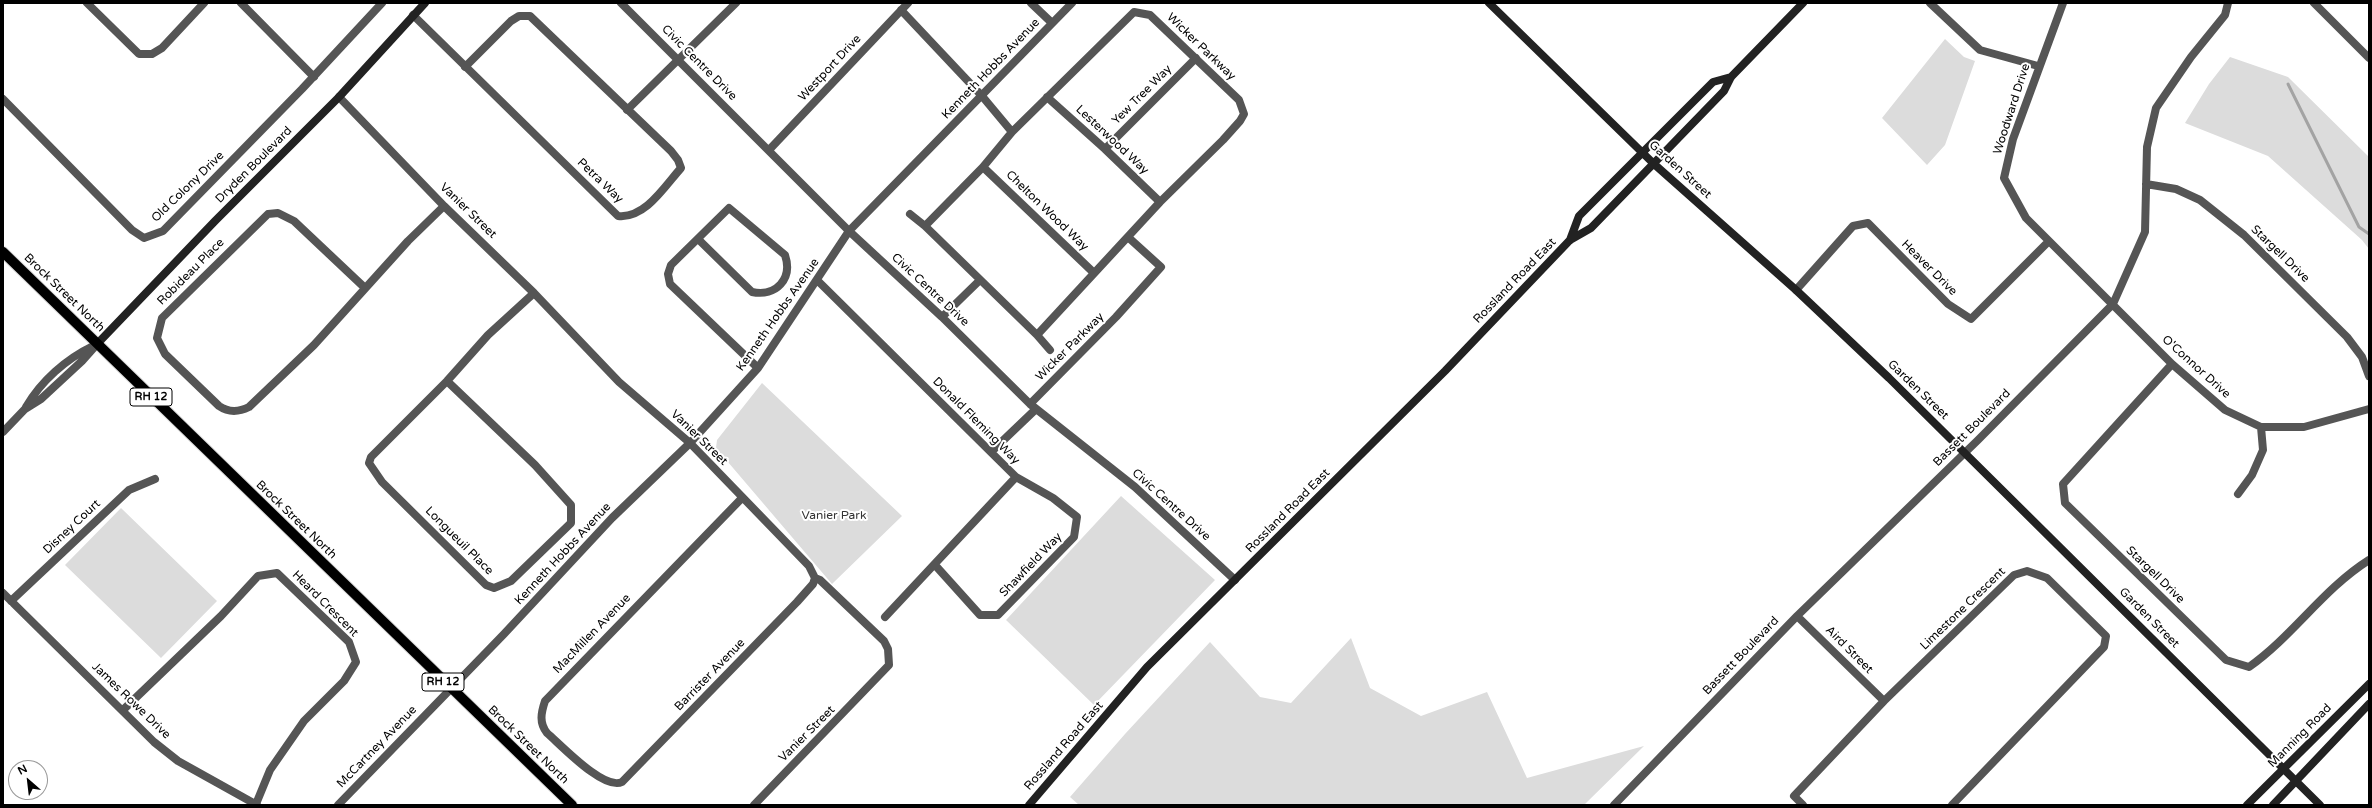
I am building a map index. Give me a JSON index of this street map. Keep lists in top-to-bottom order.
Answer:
{
  "streets": {
    "main road": [
      "Dryden Boulevard",
      "Garden Street",
      "Rossland Road East",
      "Brock Street North",
      "RH 12",
      "Manning Road"
    ],
    "street": [
      "Wicker Parkway",
      "Civic Centre Drive",
      "Westport Drive",
      "Kenneth Hobbs Avenue",
      "Yew Tree Way",
      "Woodward Drive",
      "Lesterwood Way",
      "Petra Way",
      "Old Colony Drive",
      "Vanier Street",
      "Chelton Wood Way",
      "Stargell Drive",
      "Heaver Drive",
      "Robideau Place",
      "O'Connor Drive",
      "Donald Fleming Way",
      "Bassett Boulevard",
      "Disney Court",
      "Longueuil Place",
      "Shawfield Way",
      "Heard Crescent",
      "Limestone Crescent",
      "MacMillen Avenue",
      "Aird Street",
      "Barrister Avenue",
      "James Rowe Drive",
      "McCartney Avenue"
    ]
  },
  "crossings": [
    ["Wicker Parkway", "Civic Centre Drive"],
    ["Wicker Parkway", "Yew Tree Way"],
    ["Wicker Parkway", "Lesterwood Way"],
    ["Wicker Parkway", "Chelton Wood Way"],
    ["Civic Centre Drive", "Westport Drive"],
    ["Civic Centre Drive", "Kenneth Hobbs Avenue"],
    ["Civic Centre Drive", "Rossland Road East"],
    ["Kenneth Hobbs Avenue", "Vanier Street"],
    ["Kenneth Hobbs Avenue", "Brock Street North"],
    ["Kenneth Hobbs Avenue", "Donald Fleming Way"],
    ["Kenneth Hobbs Avenue", "McCartney Avenue"],
    ["Yew Tree Way", "Lesterwood Way"],
    ["Woodward Drive", "Heaver Drive"],
    ["Woodward Drive", "O'Connor Drive"],
    ["Woodward Drive", "Bassett Boulevard"],
    ["Dryden Boulevard", "Petra Way"],
    ["Dryden Boulevard", "Vanier Street"],
    ["Dryden Boulevard", "Brock Street North"],
    ["Garden Street", "Heaver Drive"],
    ["Garden Street", "Rossland Road East"],
    ["Garden Street", "Bassett Boulevard"],
    ["Garden Street", "Manning Road"],
    ["Vanier Street", "Robideau Place"],
    ["Vanier Street", "Longueuil Place"],
    ["Vanier Street", "MacMillen Avenue"],
    ["Vanier Street", "Barrister Avenue"],
    ["Stargell Drive", "O'Connor Drive"],
    ["Stargell Drive", "Bassett Boulevard"],
    ["Brock Street North", "McCartney Avenue"],
    ["O'Connor Drive", "Bassett Boulevard"],
    ["Donald Fleming Way", "Shawfield Way"],
    ["Bassett Boulevard", "Aird Street"],
    ["Disney Court", "James Rowe Drive"],
    ["Heard Crescent", "James Rowe Drive"],
    ["Limestone Crescent", "Aird Street"],
    ["MacMillen Avenue", "Barrister Avenue"]
  ],
  "parks": ["Vanier Park"],
  "north": "top left"
}
